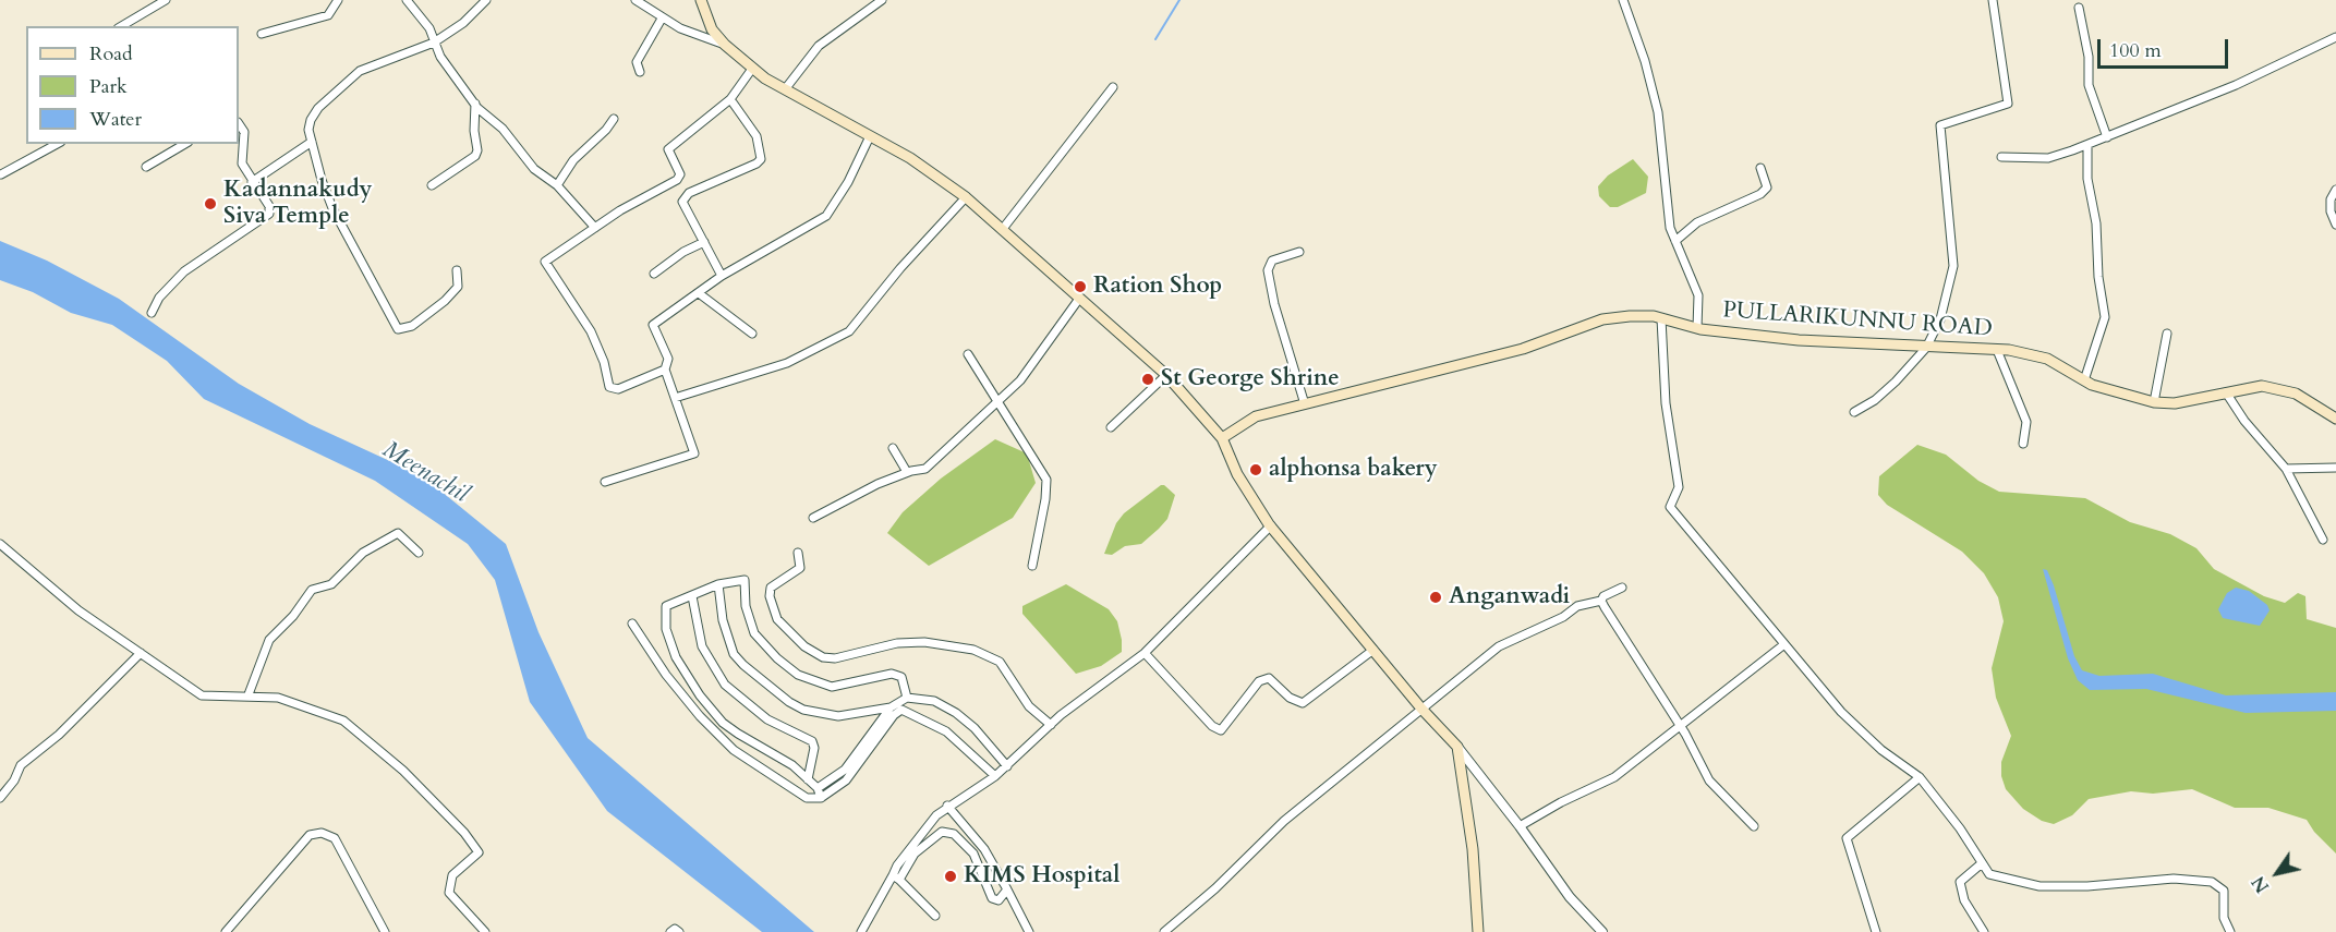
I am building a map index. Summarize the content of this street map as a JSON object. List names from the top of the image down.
{
  "streets": {
    "main road": ["PULLARIKUNNU ROAD"]
  },
  "water": ["Meenachil"],
  "places": [
    "Kadannakudy Siva Temple",
    "Ration Shop",
    "St George Shrine",
    "alphonsa bakery",
    "Anganwadi",
    "KIMS Hospital"
  ],
  "legend": ["Road", "Park", "Water"],
  "scale_bar": "100 m",
  "north": "bottom left"
}
